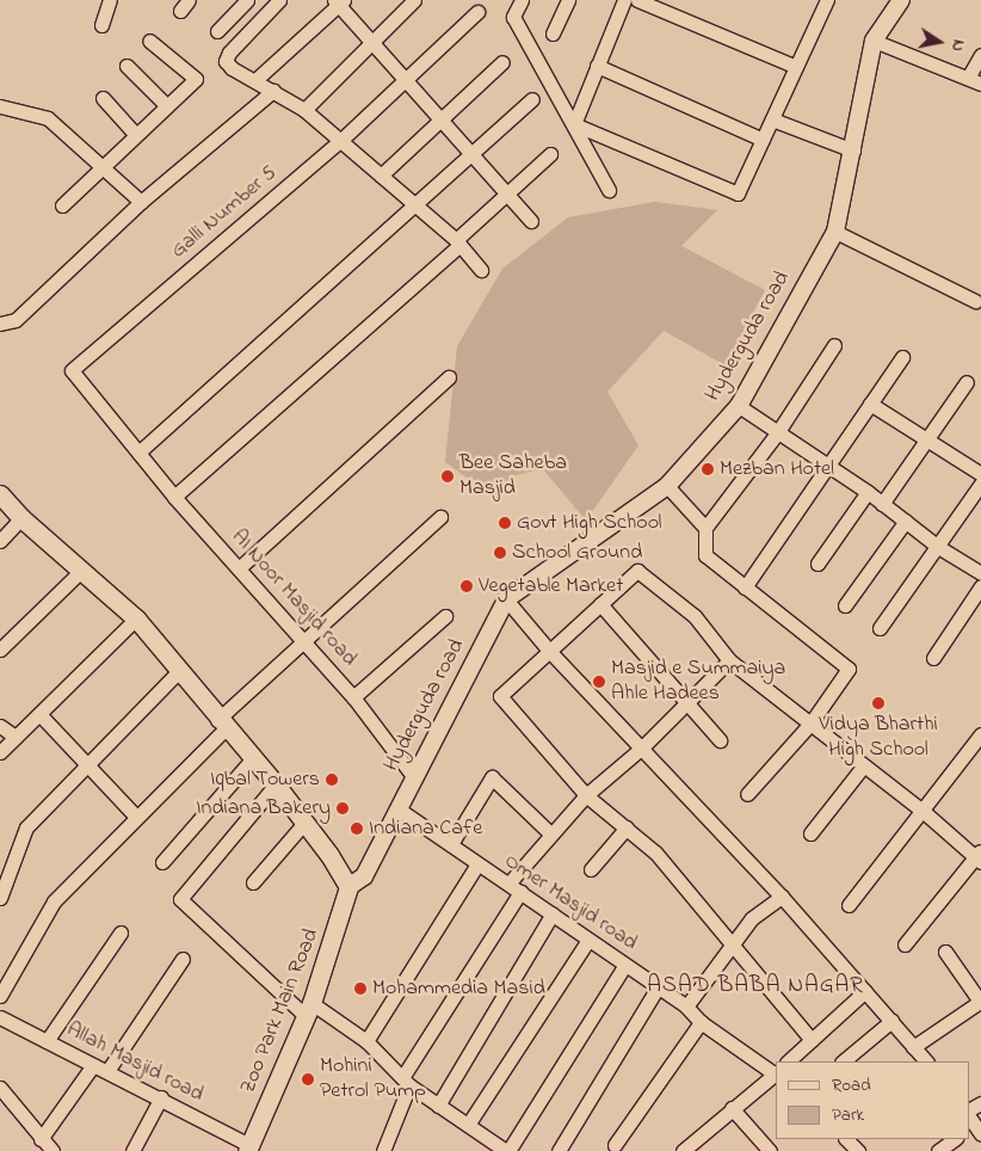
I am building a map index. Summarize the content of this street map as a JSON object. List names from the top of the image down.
{
  "streets": {
    "main road": ["Zoo Park Main Road"],
    "street": [
      "Galli Number 5",
      "Hyderguda road",
      "AI Noor Masjid road",
      "Omer Masjid road",
      "Allah Masjid road"
    ]
  },
  "crossings": [
    ["Galli Number 5", "AI Noor Masjid road"],
    ["Hyderguda road", "AI Noor Masjid road"],
    ["Hyderguda road", "Omer Masjid road"],
    ["Hyderguda road", "Zoo Park Main Road"],
    ["Zoo Park Main Road", "Allah Masjid road"]
  ],
  "districts": ["ASAD BABA NAGAR"],
  "places": [
    "Mezban Hotel",
    "Bee Saheba Masjid",
    "Govt High School",
    "School Ground",
    "Vegetable Market",
    "Masjid e Summaiya Ahle Hadees",
    "Vidya Bharthi High School",
    "Iqbal Towers",
    "Indiana Bakery",
    "Indiana Cafe",
    "Mohammedia Masid",
    "Mohini Petrol Pump"
  ],
  "legend": ["Road", "Park"],
  "north": "right"
}
